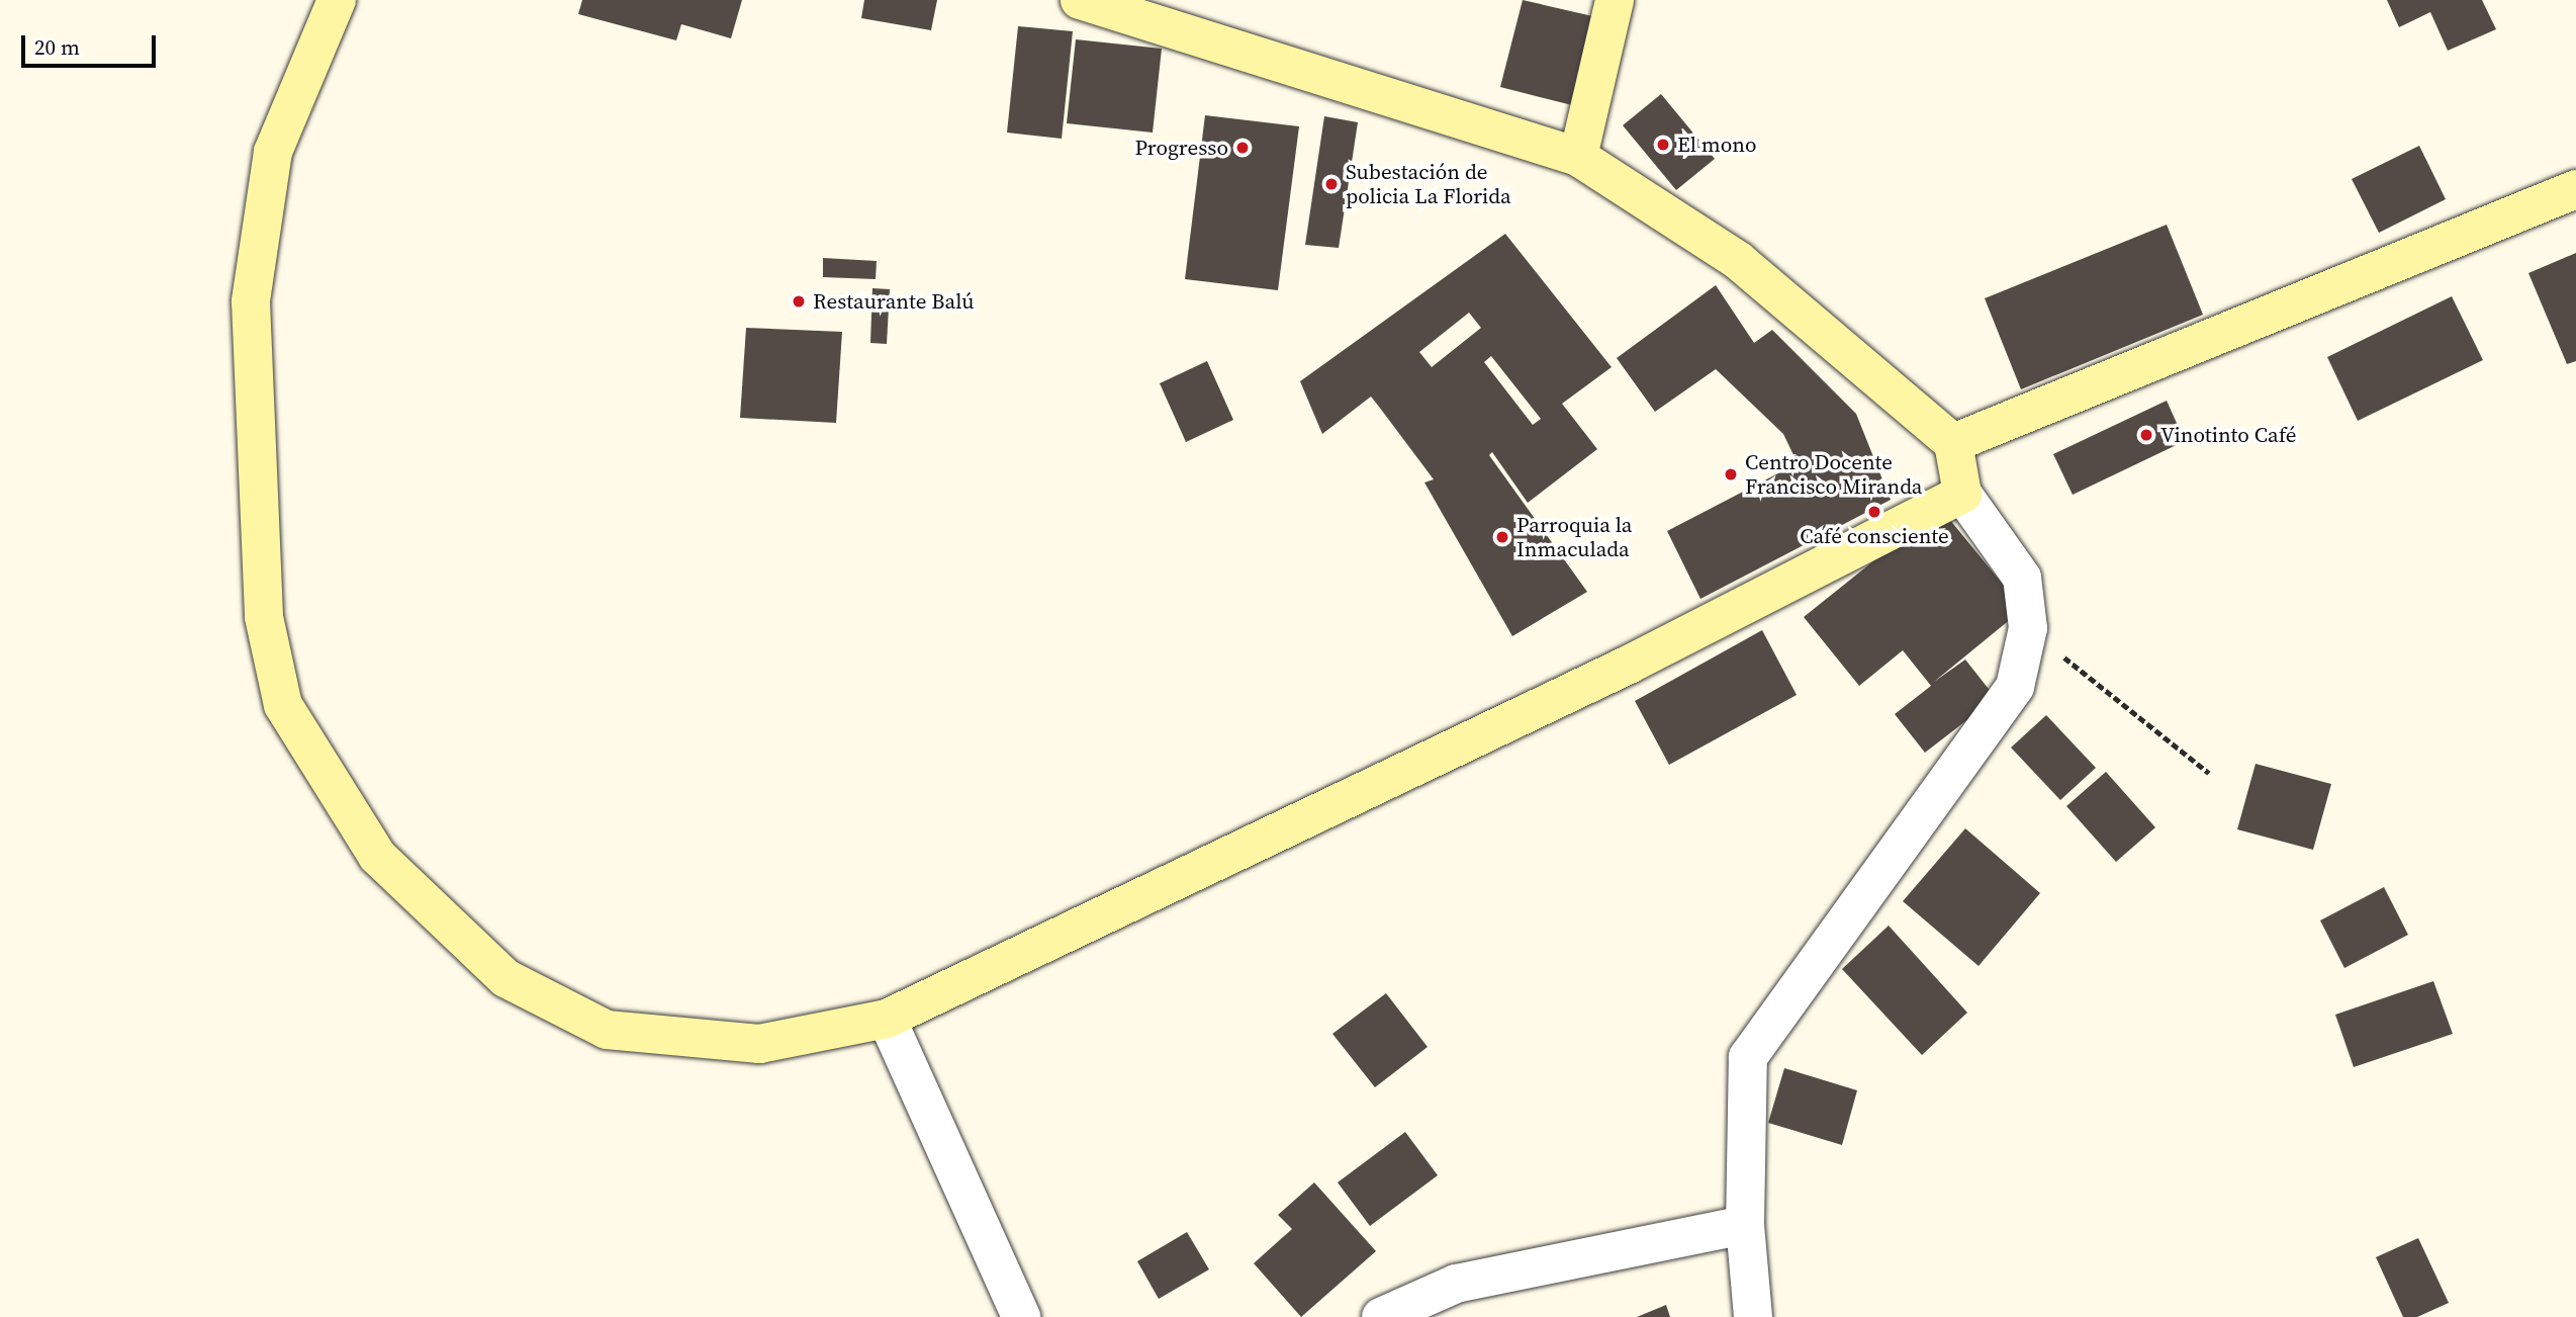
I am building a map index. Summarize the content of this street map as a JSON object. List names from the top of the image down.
{
  "places": [
    "El mono",
    "Progresso",
    "Subestación de policia La Florida",
    "Restaurante Balú",
    "Vinotinto Café",
    "Centro Docente Francisco Miranda",
    "Café consciente",
    "Parroquia la Inmaculada"
  ],
  "scale_bar": "20 m"
}
